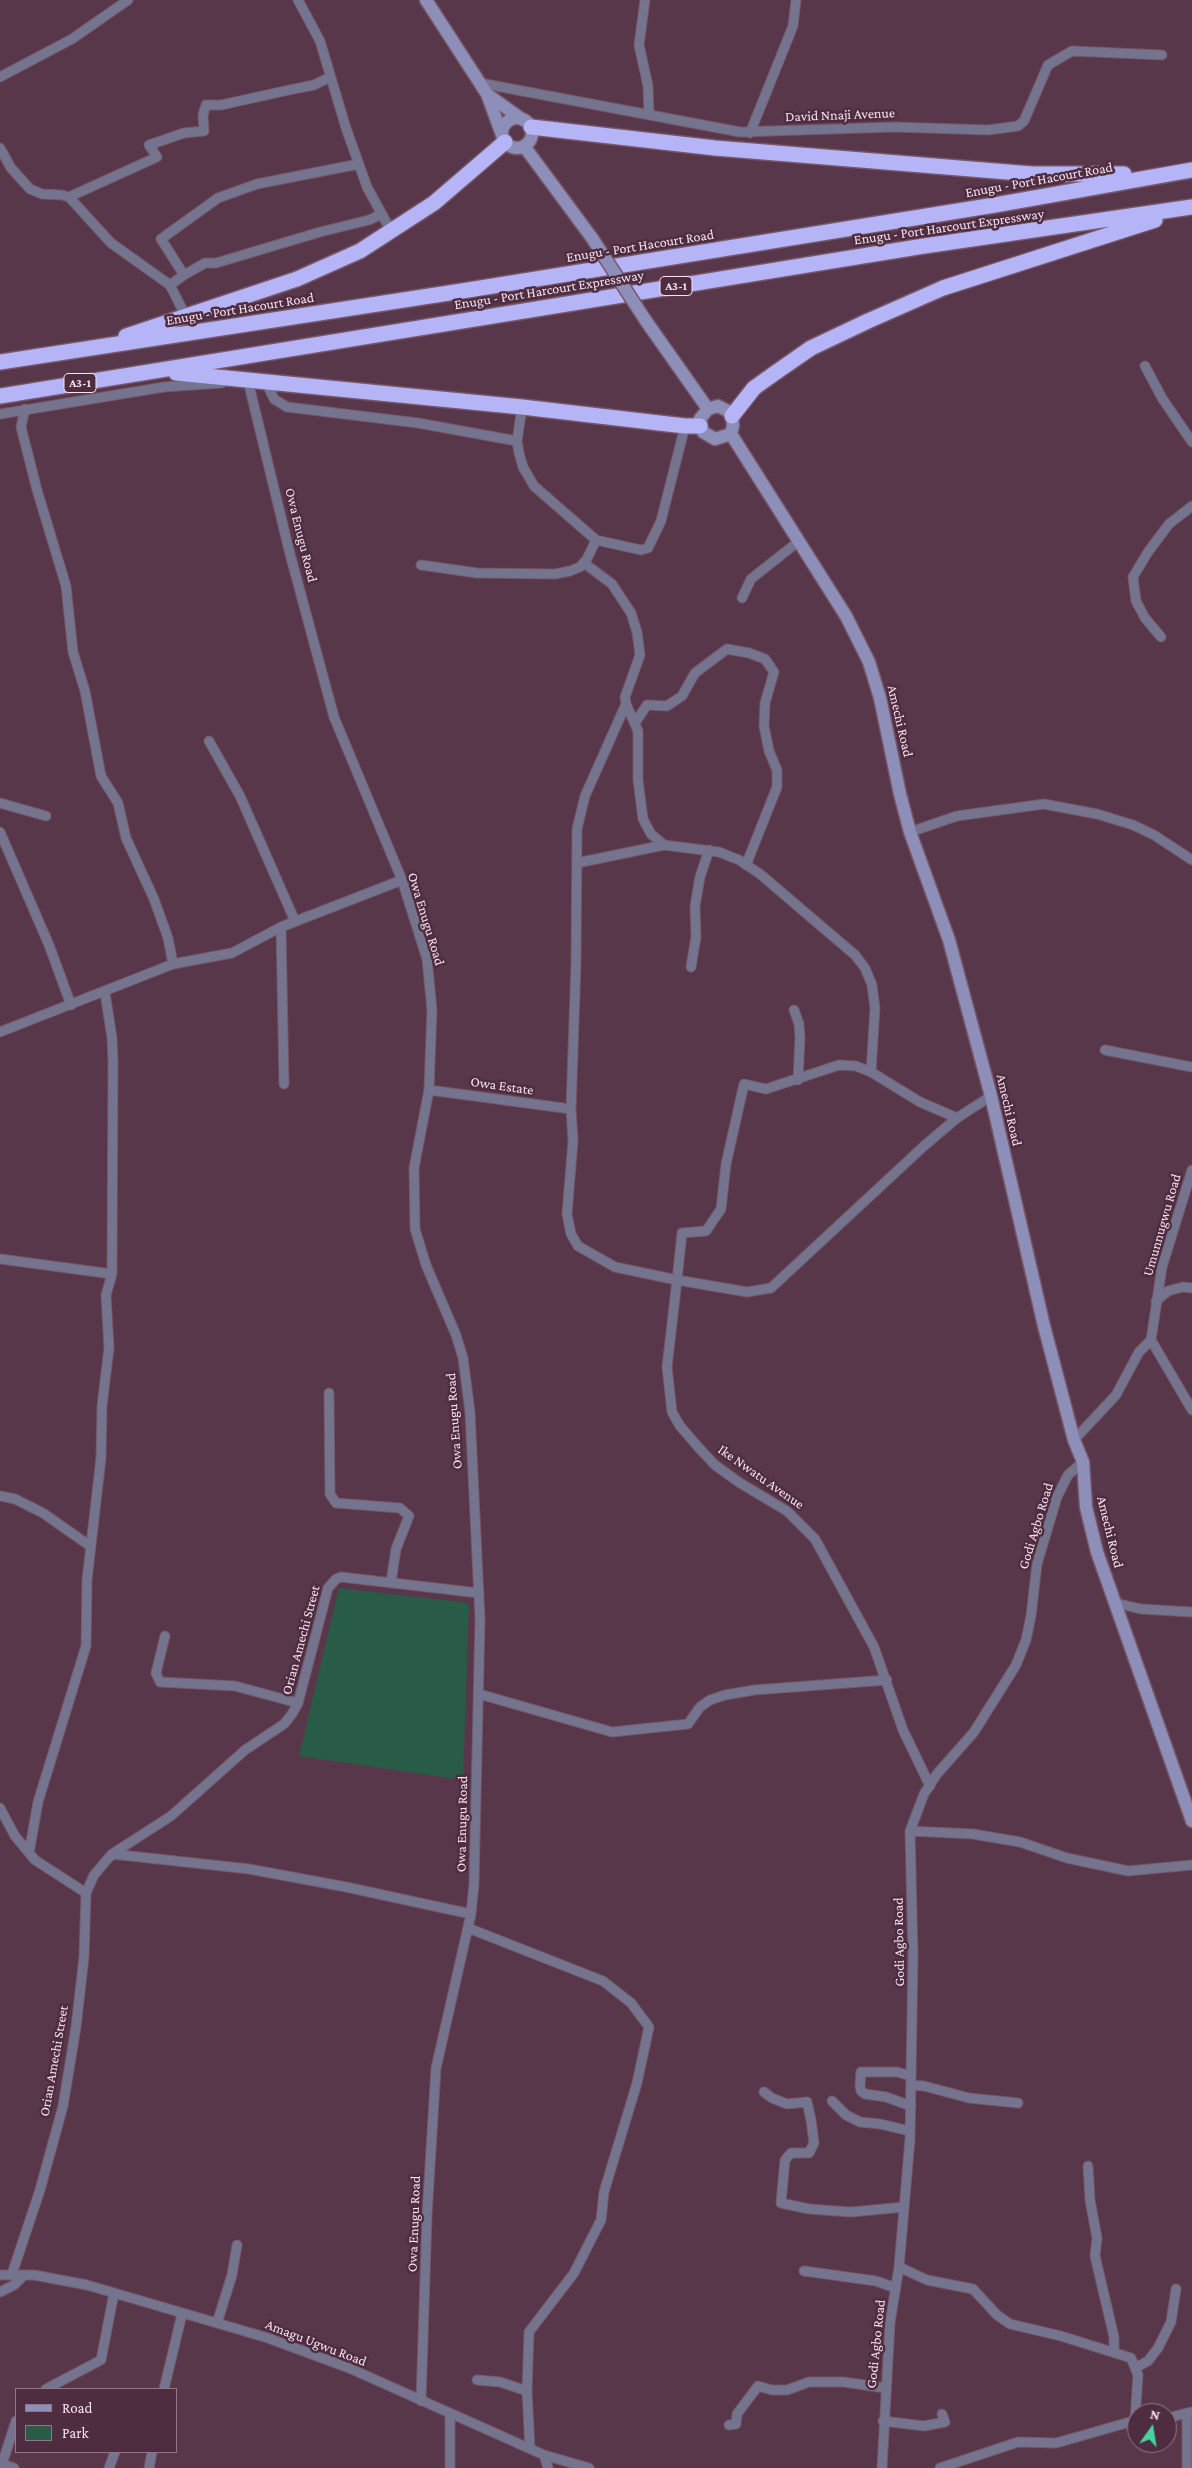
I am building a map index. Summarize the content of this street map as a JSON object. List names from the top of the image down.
{
  "streets": {
    "highway": ["Enugu - Port Hacourt Road", "Enugu - Port Harcourt Expressway", "A3-1"],
    "main road": ["Amechi Road"],
    "street": [
      "David Nnaji Avenue",
      "Owa Enugu Road",
      "Owa Estate",
      "Umunnugwu Road",
      "Ike Nwatu Avenue",
      "Godi Agbo Road",
      "Orian Amechi Street",
      "Amagu Ugwu Road"
    ]
  },
  "crossings": [
    ["Owa Enugu Road", "Owa Estate"],
    ["Owa Enugu Road", "Orian Amechi Street"],
    ["Owa Enugu Road", "Amagu Ugwu Road"],
    ["Amechi Road", "Umunnugwu Road"],
    ["Amechi Road", "Godi Agbo Road"],
    ["Ike Nwatu Avenue", "Godi Agbo Road"],
    ["Orian Amechi Street", "Amagu Ugwu Road"]
  ],
  "legend": ["Road", "Park"],
  "north": "top"
}
